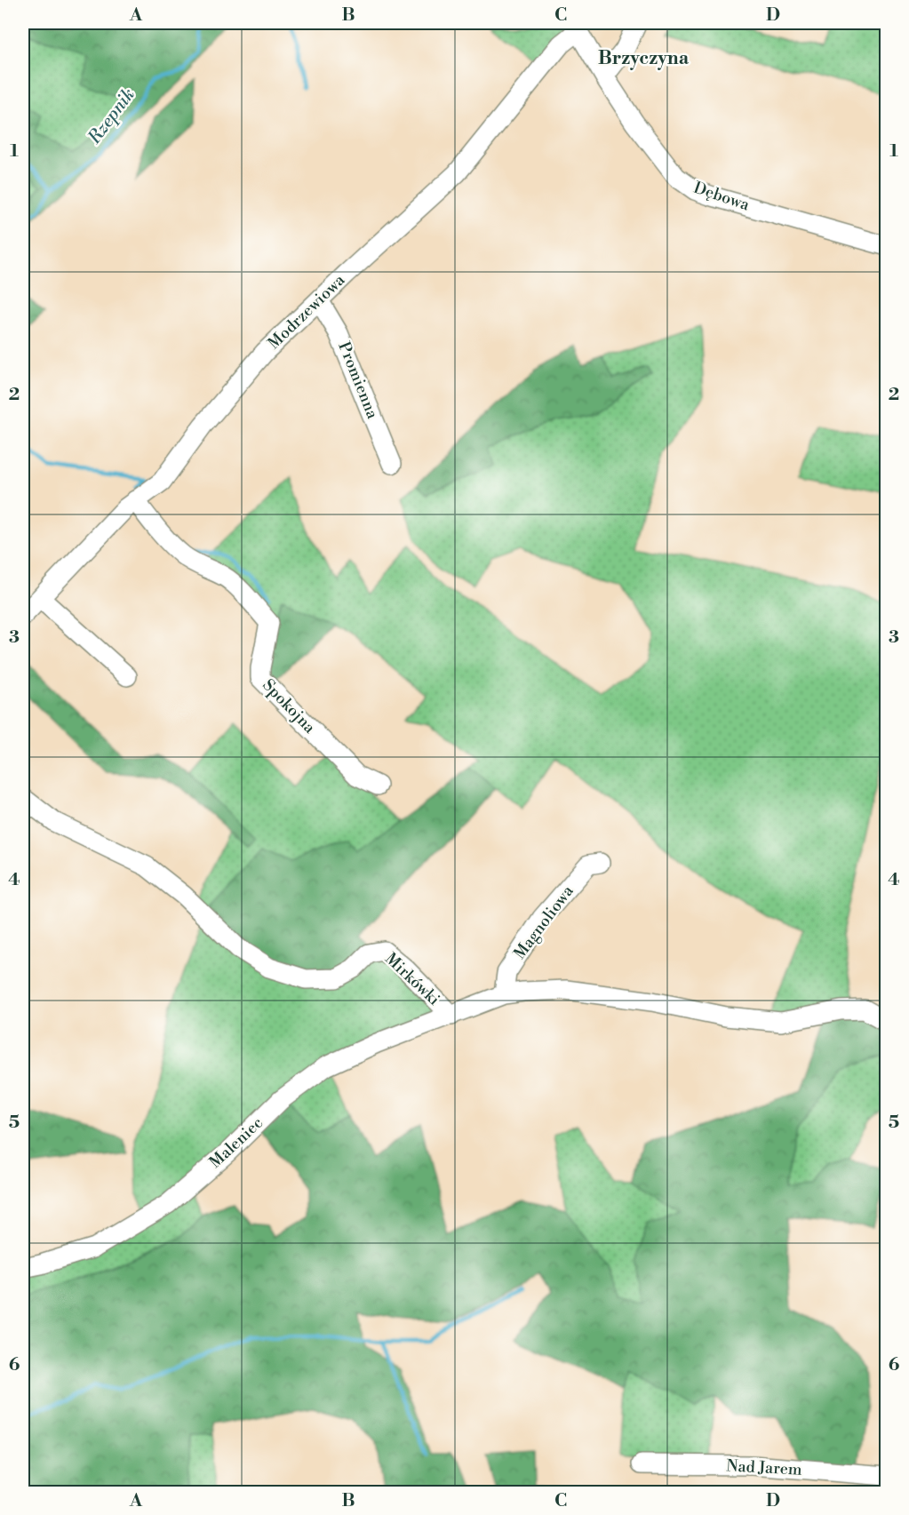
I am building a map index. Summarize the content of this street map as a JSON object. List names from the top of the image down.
{
  "streets": {
    "street": [
      "Dębowa",
      "Modrzewiowa",
      "Promienna",
      "Spokojna",
      "Magnoliowa",
      "Mirkówki",
      "Maleniec",
      "Nad Jarem"
    ]
  },
  "crossings": [
    ["Dębowa", "Modrzewiowa"],
    ["Modrzewiowa", "Promienna"],
    ["Modrzewiowa", "Spokojna"],
    ["Magnoliowa", "Mirkówki"],
    ["Mirkówki", "Maleniec"]
  ],
  "districts": ["Brzyczyna"],
  "water": ["Rzepnik"],
  "grid": {
    "columns": [
      "A",
      "B",
      "C",
      "D"
    ],
    "rows": [
      "1",
      "2",
      "3",
      "4",
      "5",
      "6"
    ]
  }
}
